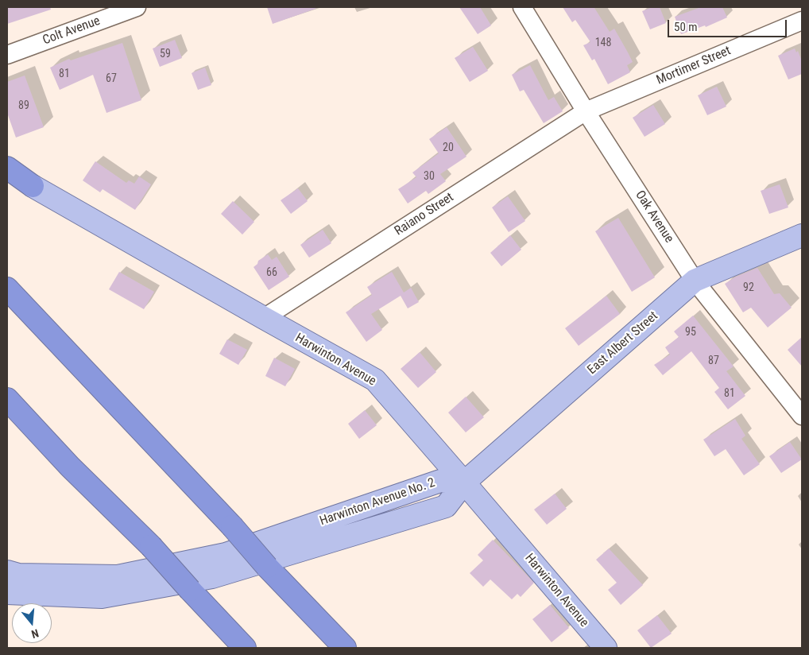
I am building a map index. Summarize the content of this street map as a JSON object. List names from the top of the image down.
{
  "streets": {
    "main road": ["East Albert Street", "Harwinton Avenue", "Harwinton Avenue No. 2"],
    "street": [
      "Colt Avenue",
      "Mortimer Street",
      "Raiano Street",
      "Oak Avenue"
    ]
  },
  "crossings": [
    ["Mortimer Street", "Raiano Street"],
    ["Mortimer Street", "Oak Avenue"],
    ["Raiano Street", "Oak Avenue"],
    ["Raiano Street", "Harwinton Avenue"],
    ["Oak Avenue", "East Albert Street"],
    ["East Albert Street", "Harwinton Avenue"],
    ["East Albert Street", "Harwinton Avenue No. 2"],
    ["Harwinton Avenue", "Harwinton Avenue No. 2"]
  ],
  "house_numbers": [
    "148",
    "59",
    "81",
    "67",
    "89",
    "20",
    "30",
    "66",
    "92",
    "95",
    "87",
    "81"
  ],
  "scale_bar": "50 m",
  "north": "bottom"
}
